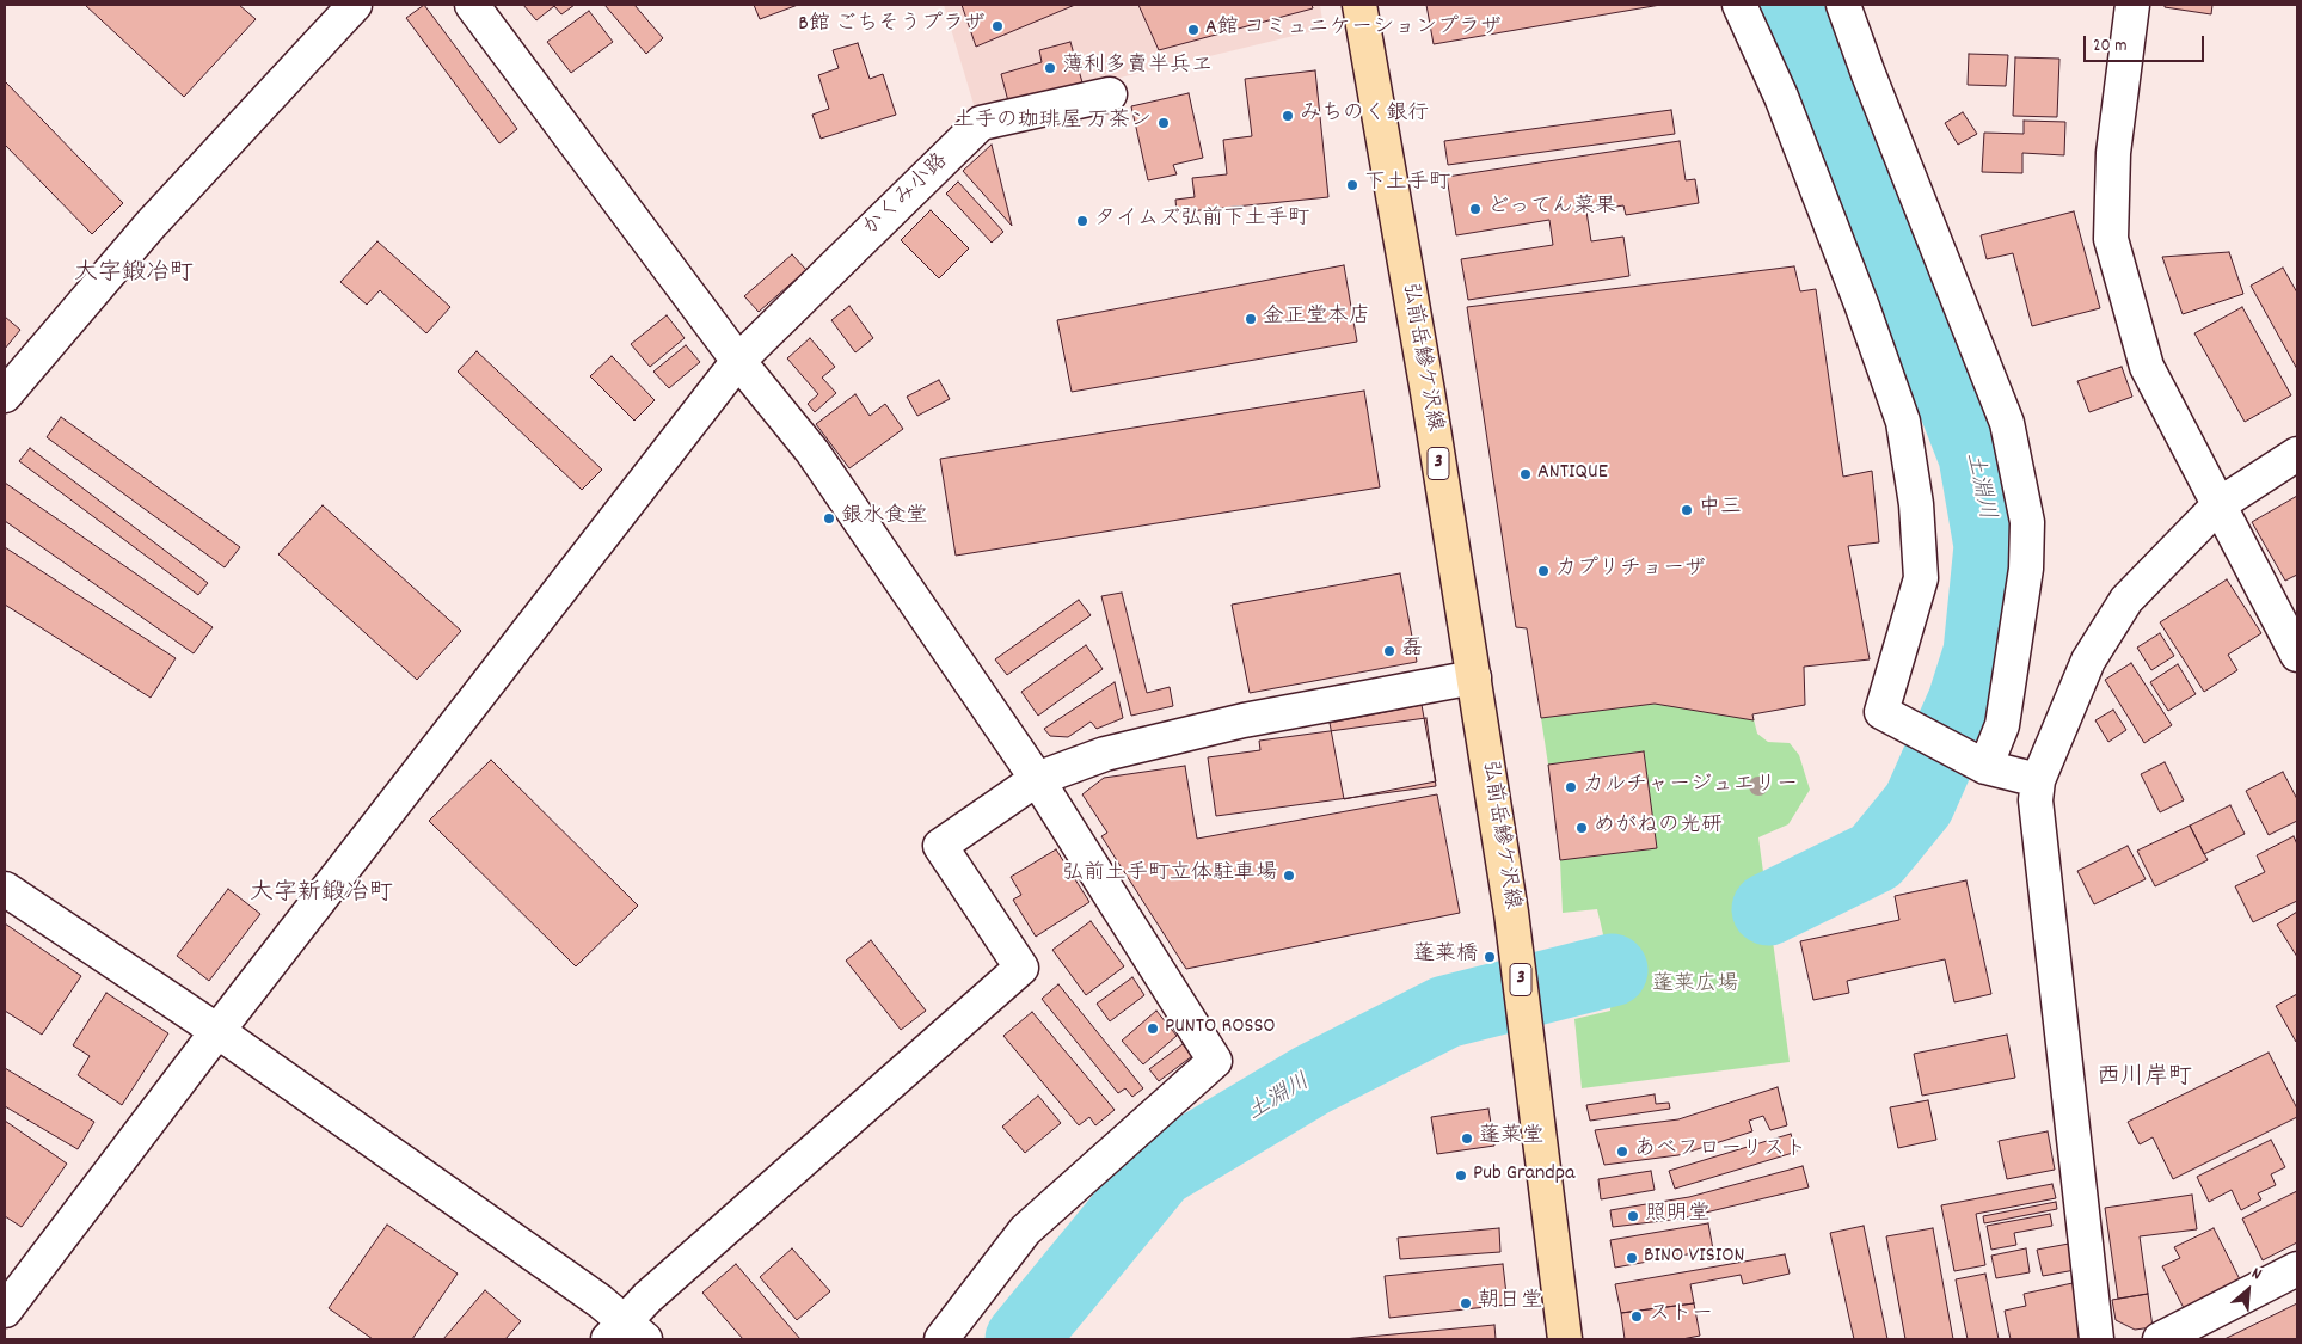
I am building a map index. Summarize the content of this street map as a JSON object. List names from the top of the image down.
{
  "streets": {
    "main road": ["弘前岳鰺ケ沢線", "3"],
    "street": ["かくみ小路"]
  },
  "districts": ["大字鍛冶町", "大字新鍛冶町", "西川岸町"],
  "water": ["土淵川"],
  "parks": ["蓬莱広場"],
  "places": [
    "B館 ごちそうプラザ",
    "A館 コミュニケーションプラザ",
    "薄利多賣半兵ヱ",
    "みちのく銀行",
    "土手の珈琲屋 万茶ン",
    "下土手町",
    "どってん菜果",
    "タイムズ弘前下土手町",
    "金正堂本店",
    "ANTIQUE",
    "中三",
    "銀水食堂",
    "カプリチョーザ",
    "磊",
    "カルチャージュエリー",
    "めがねの光研",
    "弘前土手町立体駐車場",
    "蓬莱橋",
    "PUNTO ROSSO",
    "蓬莱堂",
    "あべフローリスト",
    "Pub Grandpa",
    "照明堂",
    "BINO VISION",
    "朝日堂",
    "ストー"
  ],
  "scale_bar": "20 m",
  "north": "top right"
}
